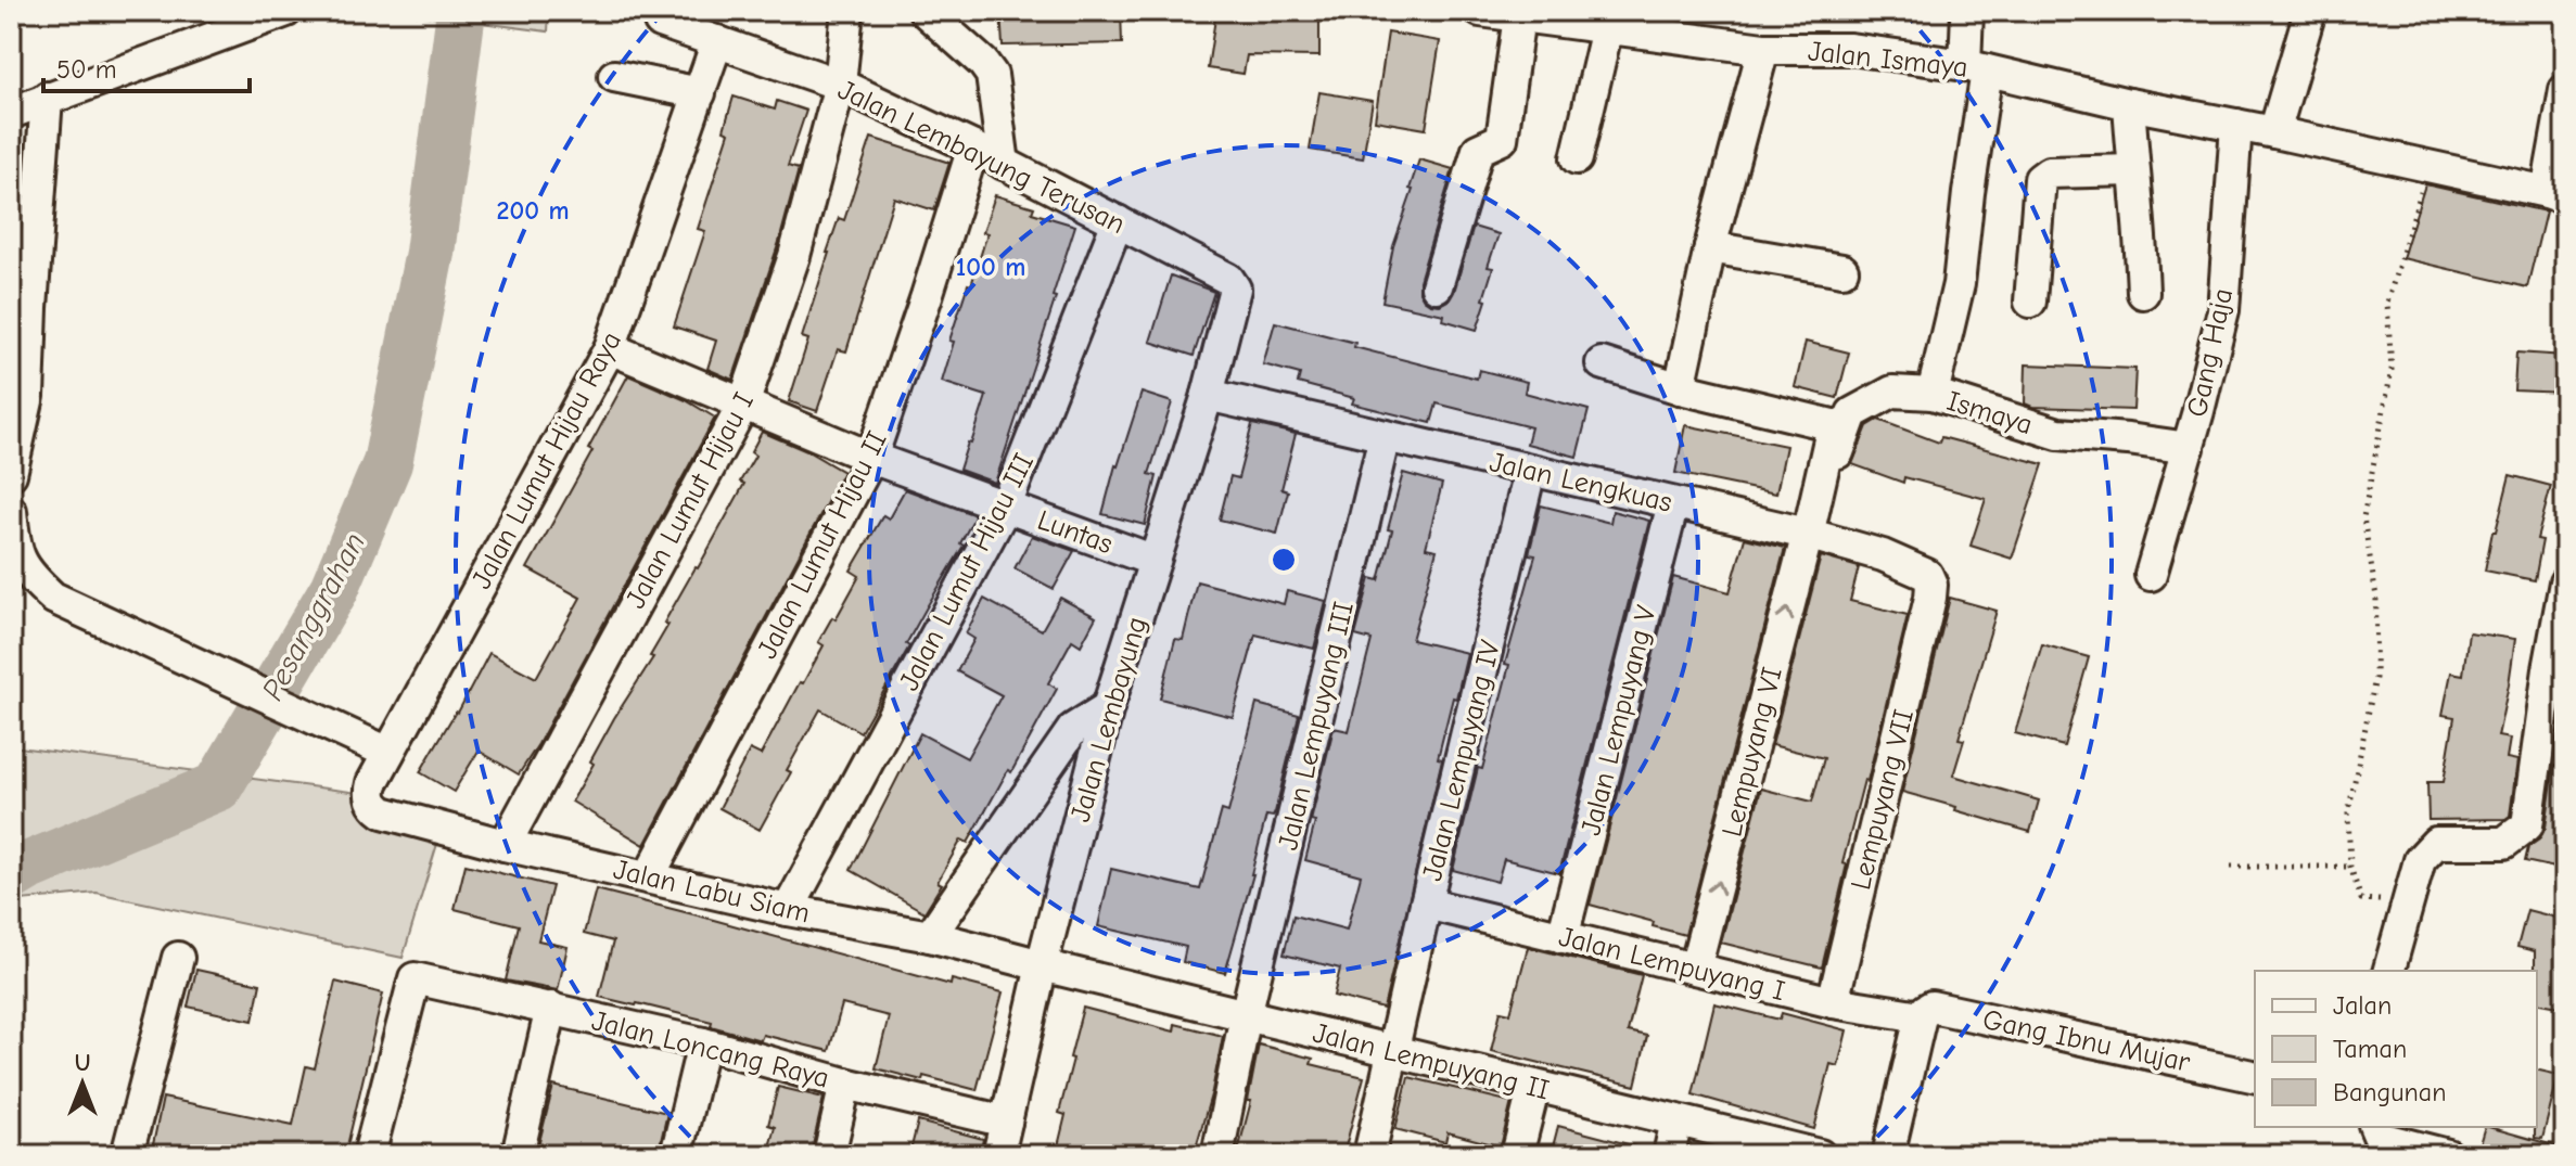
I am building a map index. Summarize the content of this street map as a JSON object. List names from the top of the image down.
{
  "streets": {
    "street": [
      "Jalan Ismaya",
      "Jalan Lembayung Terusan",
      "Gang Haja",
      "Ismaya",
      "Jalan Lumut Hijau Raya",
      "Jalan Lengkuas",
      "Jalan Lumut Hijau I",
      "Luntas",
      "Jalan Lumut Hijau II",
      "Jalan Lumut Hijau III",
      "Jalan Lembayung",
      "Jalan Lempuyang V",
      "Jalan Lempuyang III",
      "Lempuyang VI",
      "Jalan Lempuyang IV",
      "Lempuyang VII",
      "Jalan Labu Siam",
      "Jalan Lempuyang I",
      "Gang Ibnu Mujar",
      "Jalan Loncang Raya",
      "Jalan Lempuyang II"
    ]
  },
  "crossings": [
    ["Jalan Ismaya", "Gang Haja"],
    ["Jalan Lembayung Terusan", "Jalan Lumut Hijau Raya"],
    ["Jalan Lembayung Terusan", "Jalan Lumut Hijau I"],
    ["Jalan Lembayung Terusan", "Jalan Lumut Hijau II"],
    ["Jalan Lembayung Terusan", "Jalan Lumut Hijau III"],
    ["Jalan Lembayung Terusan", "Jalan Lembayung"],
    ["Gang Haja", "Ismaya"],
    ["Jalan Lumut Hijau Raya", "Luntas"],
    ["Jalan Lumut Hijau Raya", "Jalan Labu Siam"],
    ["Jalan Lengkuas", "Jalan Lembayung"],
    ["Jalan Lengkuas", "Jalan Lempuyang V"],
    ["Jalan Lengkuas", "Jalan Lempuyang III"],
    ["Jalan Lengkuas", "Lempuyang VI"],
    ["Jalan Lengkuas", "Jalan Lempuyang IV"],
    ["Jalan Lengkuas", "Lempuyang VII"],
    ["Jalan Lumut Hijau I", "Luntas"],
    ["Jalan Lumut Hijau I", "Jalan Labu Siam"],
    ["Luntas", "Jalan Lumut Hijau II"],
    ["Luntas", "Jalan Lumut Hijau III"],
    ["Luntas", "Jalan Lembayung"],
    ["Jalan Lumut Hijau II", "Jalan Labu Siam"],
    ["Jalan Lumut Hijau III", "Jalan Labu Siam"],
    ["Jalan Lembayung", "Jalan Labu Siam"],
    ["Jalan Lembayung", "Jalan Loncang Raya"],
    ["Jalan Lembayung", "Jalan Lempuyang II"],
    ["Jalan Lempuyang V", "Jalan Lempuyang I"],
    ["Jalan Lempuyang III", "Jalan Lempuyang II"],
    ["Lempuyang VI", "Jalan Lempuyang I"],
    ["Jalan Lempuyang IV", "Jalan Lempuyang I"],
    ["Jalan Lempuyang IV", "Jalan Lempuyang II"],
    ["Lempuyang VII", "Jalan Lempuyang I"],
    ["Jalan Labu Siam", "Jalan Lempuyang II"],
    ["Jalan Lempuyang I", "Gang Ibnu Mujar"]
  ],
  "one_way": ["Lempuyang VI"],
  "water": ["Pesanggrahan"],
  "legend": ["Jalan", "Taman", "Bangunan"],
  "scale_bar": "50 m",
  "north": "top",
  "rings": ["200 m", "100 m"]
}
